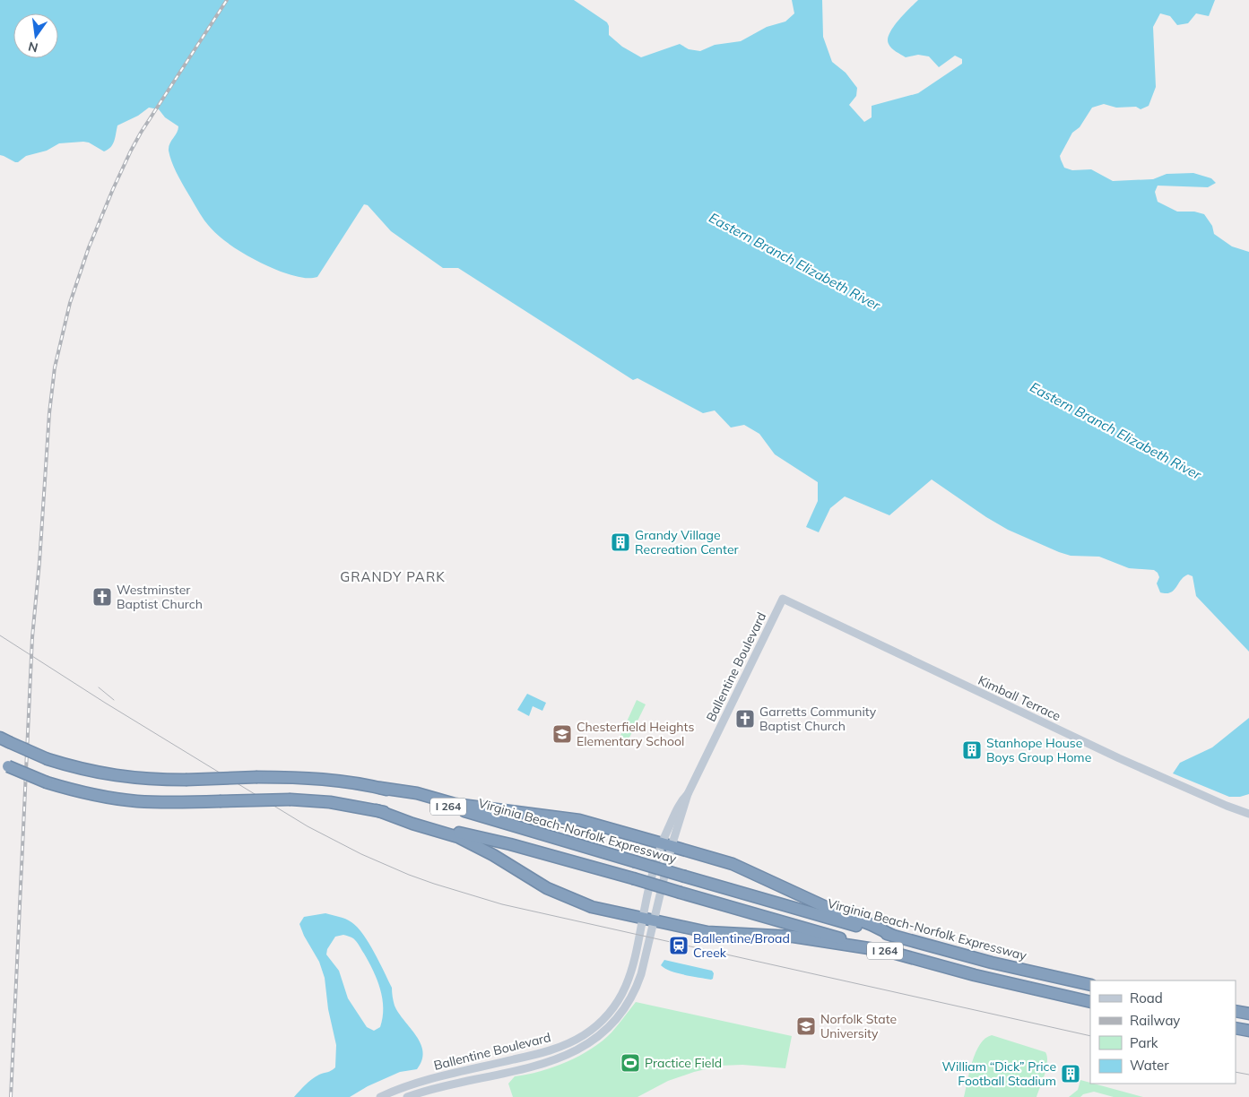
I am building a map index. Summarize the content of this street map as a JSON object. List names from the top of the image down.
{
  "streets": {
    "highway": ["I 264", "Virginia Beach-Norfolk Expressway"],
    "main road": ["Ballentine Boulevard", "Kimball Terrace"]
  },
  "crossings": [
    ["Ballentine Boulevard", "Kimball Terrace"]
  ],
  "districts": ["GRANDY PARK"],
  "water": ["Eastern Branch Elizabeth River"],
  "places": {
    "building": ["Grandy Village Recreation Center", "Stanhope House Boys Group Home", "William “Dick” Price Football Stadium"],
    "church": ["Westminster Baptist Church", "Garretts Community Baptist Church"],
    "school or university": ["Chesterfield Heights Elementary School", "Norfolk State University"],
    "station": ["Ballentine/Broad Creek"],
    "sports": ["Practice Field"]
  },
  "legend": [
    "Road",
    "Railway",
    "Park",
    "Water"
  ],
  "north": "bottom"
}
